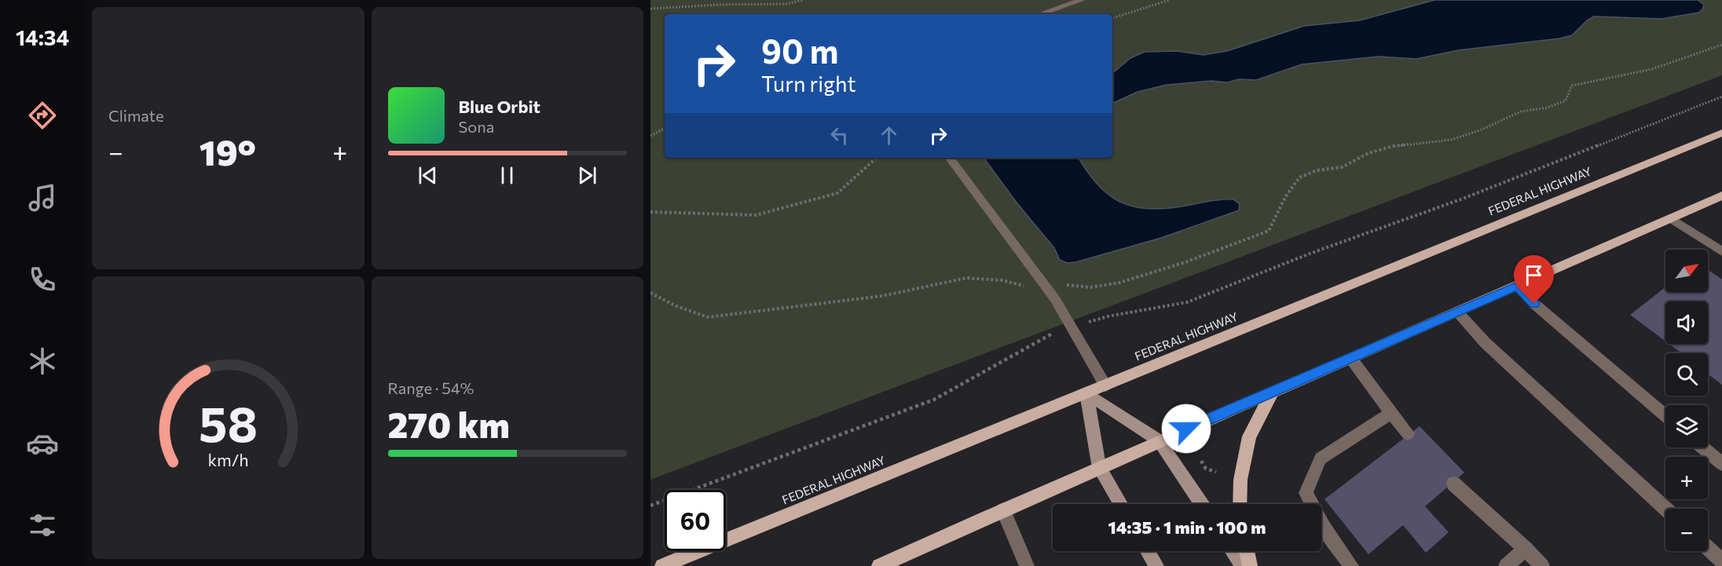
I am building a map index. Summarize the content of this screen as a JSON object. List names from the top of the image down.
{
  "streets": {
    "main road": ["FEDERAL HIGHWAY"]
  },
  "north": "top right",
  "page": {
    "tabs": "14:34",
    "tile": [
      "Climate",
      ["Range · 54%", "270 km"]
    ],
    "turn": ["90 m", "Turn right"],
    "song": ["Blue Orbit", "Sona"],
    "heat": ["−", "19°", "+"],
    "map_buttons": ["+", "−"],
    "limit": "60",
    "trip": "14:35 · 1 min · 100 m",
    "gauge": ["58", "km/h"]
  }
}
